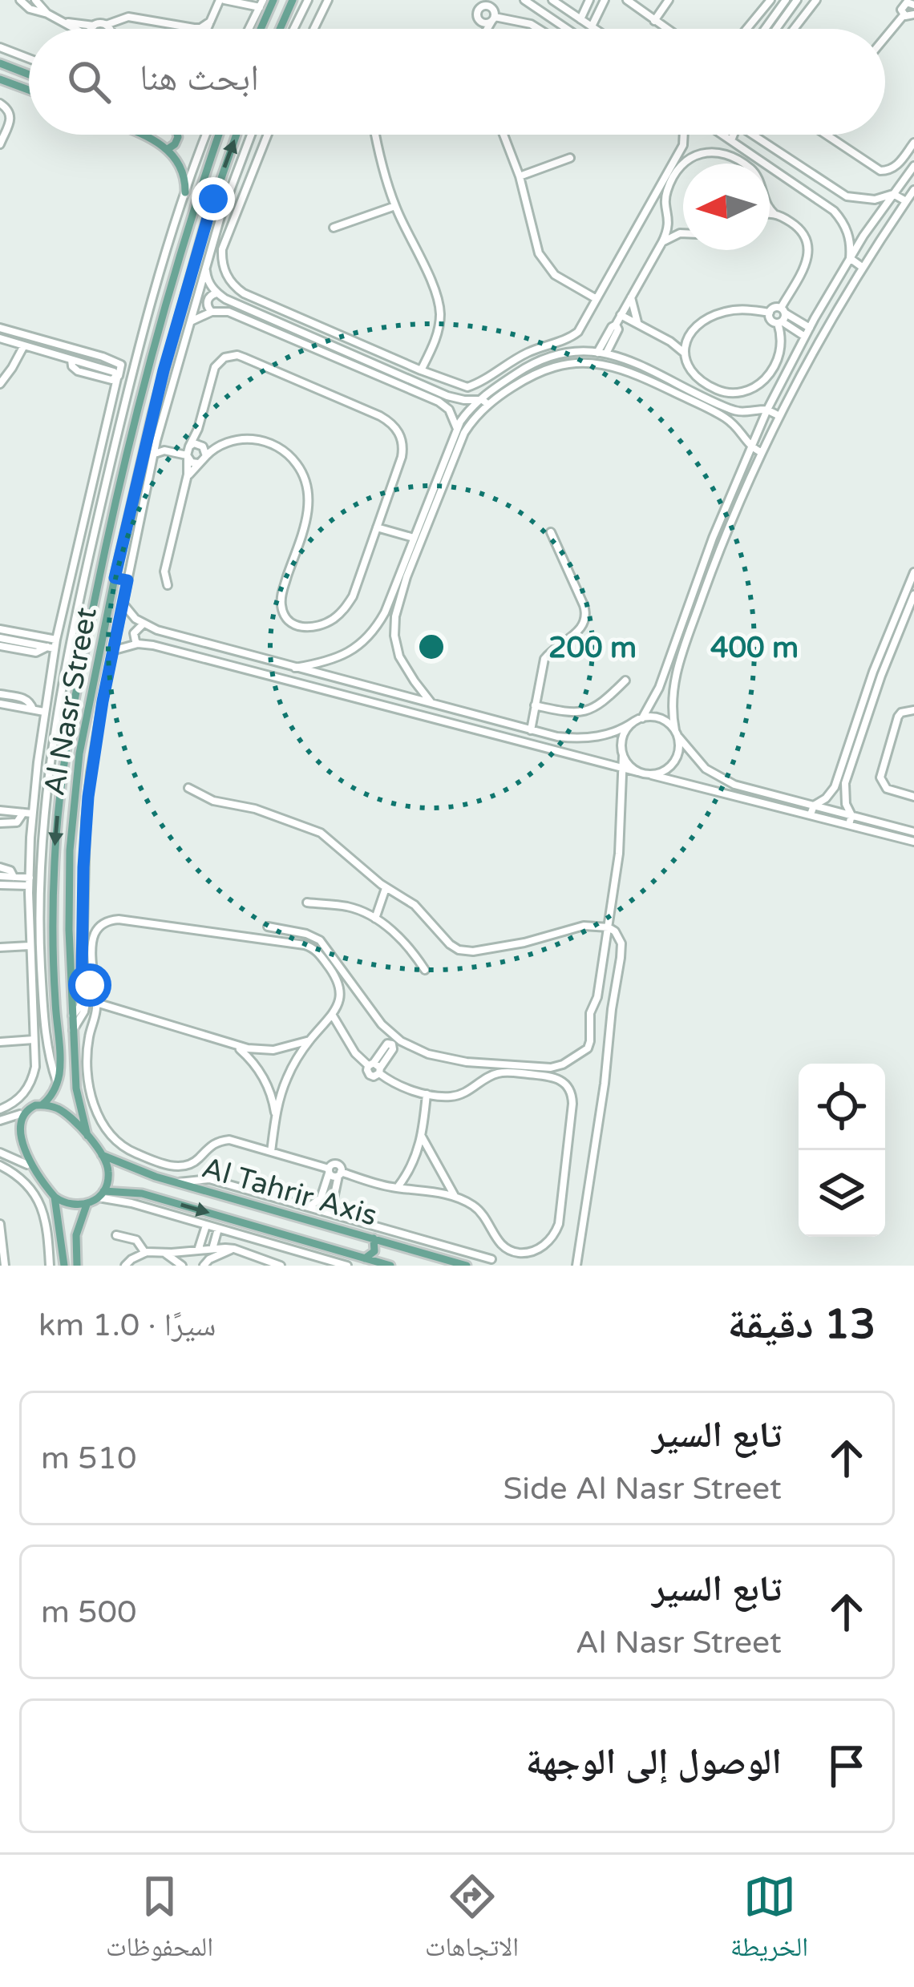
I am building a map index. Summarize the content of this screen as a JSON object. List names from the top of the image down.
{
  "streets": {
    "main road": ["Al Nasr Street", "Al Tahrir Axis"]
  },
  "crossings": [
    ["Al Nasr Street", "Al Tahrir Axis"]
  ],
  "north": "left",
  "page": {
    "search": "ابحث هنا",
    "heading": ["13 دقيقة", "سيرًا · 1.0 km"],
    "list": [
      ["تابع السير", "Side Al Nasr Street", "510 m"],
      ["تابع السير", "Al Nasr Street", "500 m"],
      "الوصول إلى الوجهة"
    ],
    "nav": ["الخريطة", "الاتجاهات", "المحفوظات"]
  },
  "rings": ["200 m", "400 m"]
}
